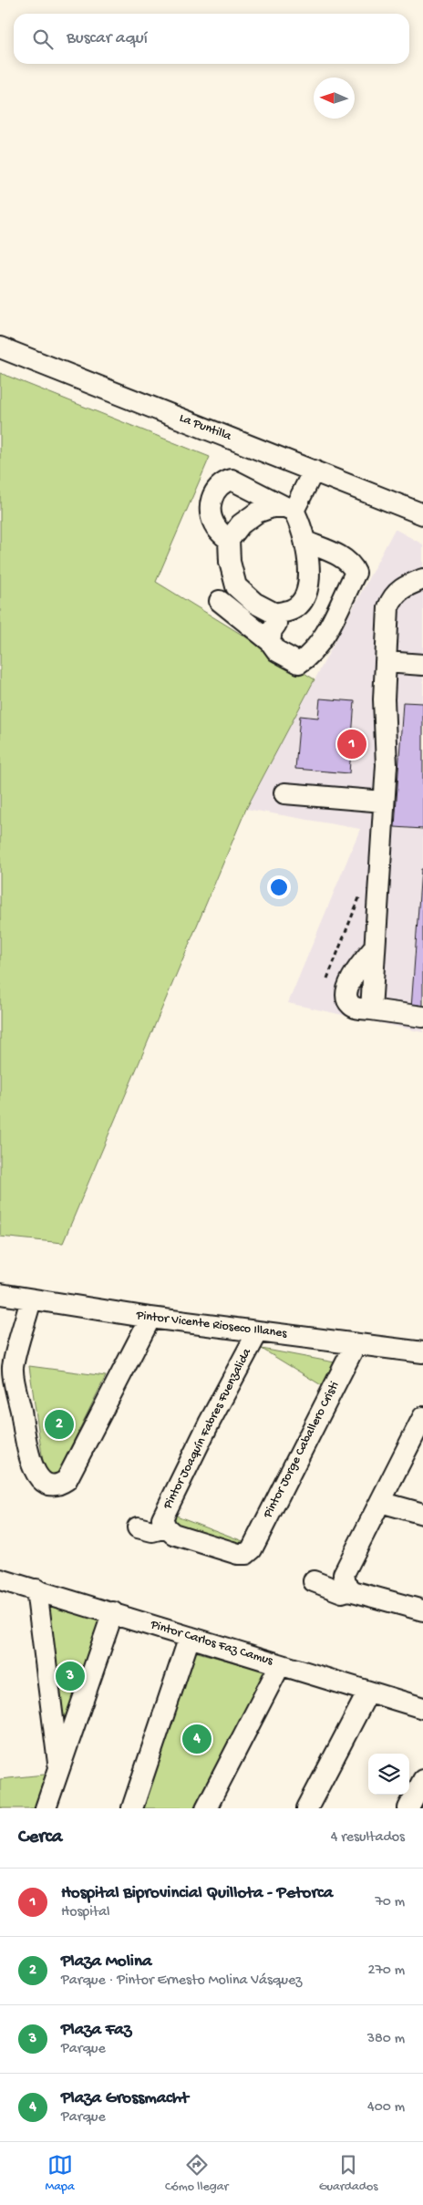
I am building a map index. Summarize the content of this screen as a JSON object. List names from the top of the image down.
{
  "streets": {
    "street": [
      "La Puntilla",
      "Pintor Vicente Rioseco Illanes",
      "Pintor Joaquín Fabres Fuenzalida",
      "Pintor Jorge Caballero Cristi",
      "Pintor Carlos Faz Camus"
    ]
  },
  "crossings": [
    ["Pintor Vicente Rioseco Illanes", "Pintor Joaquín Fabres Fuenzalida"],
    ["Pintor Vicente Rioseco Illanes", "Pintor Jorge Caballero Cristi"],
    ["Pintor Joaquín Fabres Fuenzalida", "Pintor Jorge Caballero Cristi"]
  ],
  "north": "left",
  "page": {
    "search": "Buscar aquí",
    "pins": [
      "1",
      "2",
      "3",
      "4"
    ],
    "heading": ["Cerca", "4 resultados"],
    "list": [
      {
        "mark": "1",
        "name": "Hospital Biprovincial Quillota - Petorca",
        "note": "Hospital",
        "value": "70 m"
      },
      {
        "mark": "2",
        "name": "Plaza Molina",
        "note": "Parque · Pintor Ernesto Molina Vásquez",
        "value": "270 m"
      },
      {
        "mark": "3",
        "name": "Plaza Faz",
        "note": "Parque",
        "value": "380 m"
      },
      {
        "mark": "4",
        "name": "Plaza Grossmacht",
        "note": "Parque",
        "value": "400 m"
      }
    ],
    "nav": ["Mapa", "Cómo llegar", "Guardados"]
  }
}
